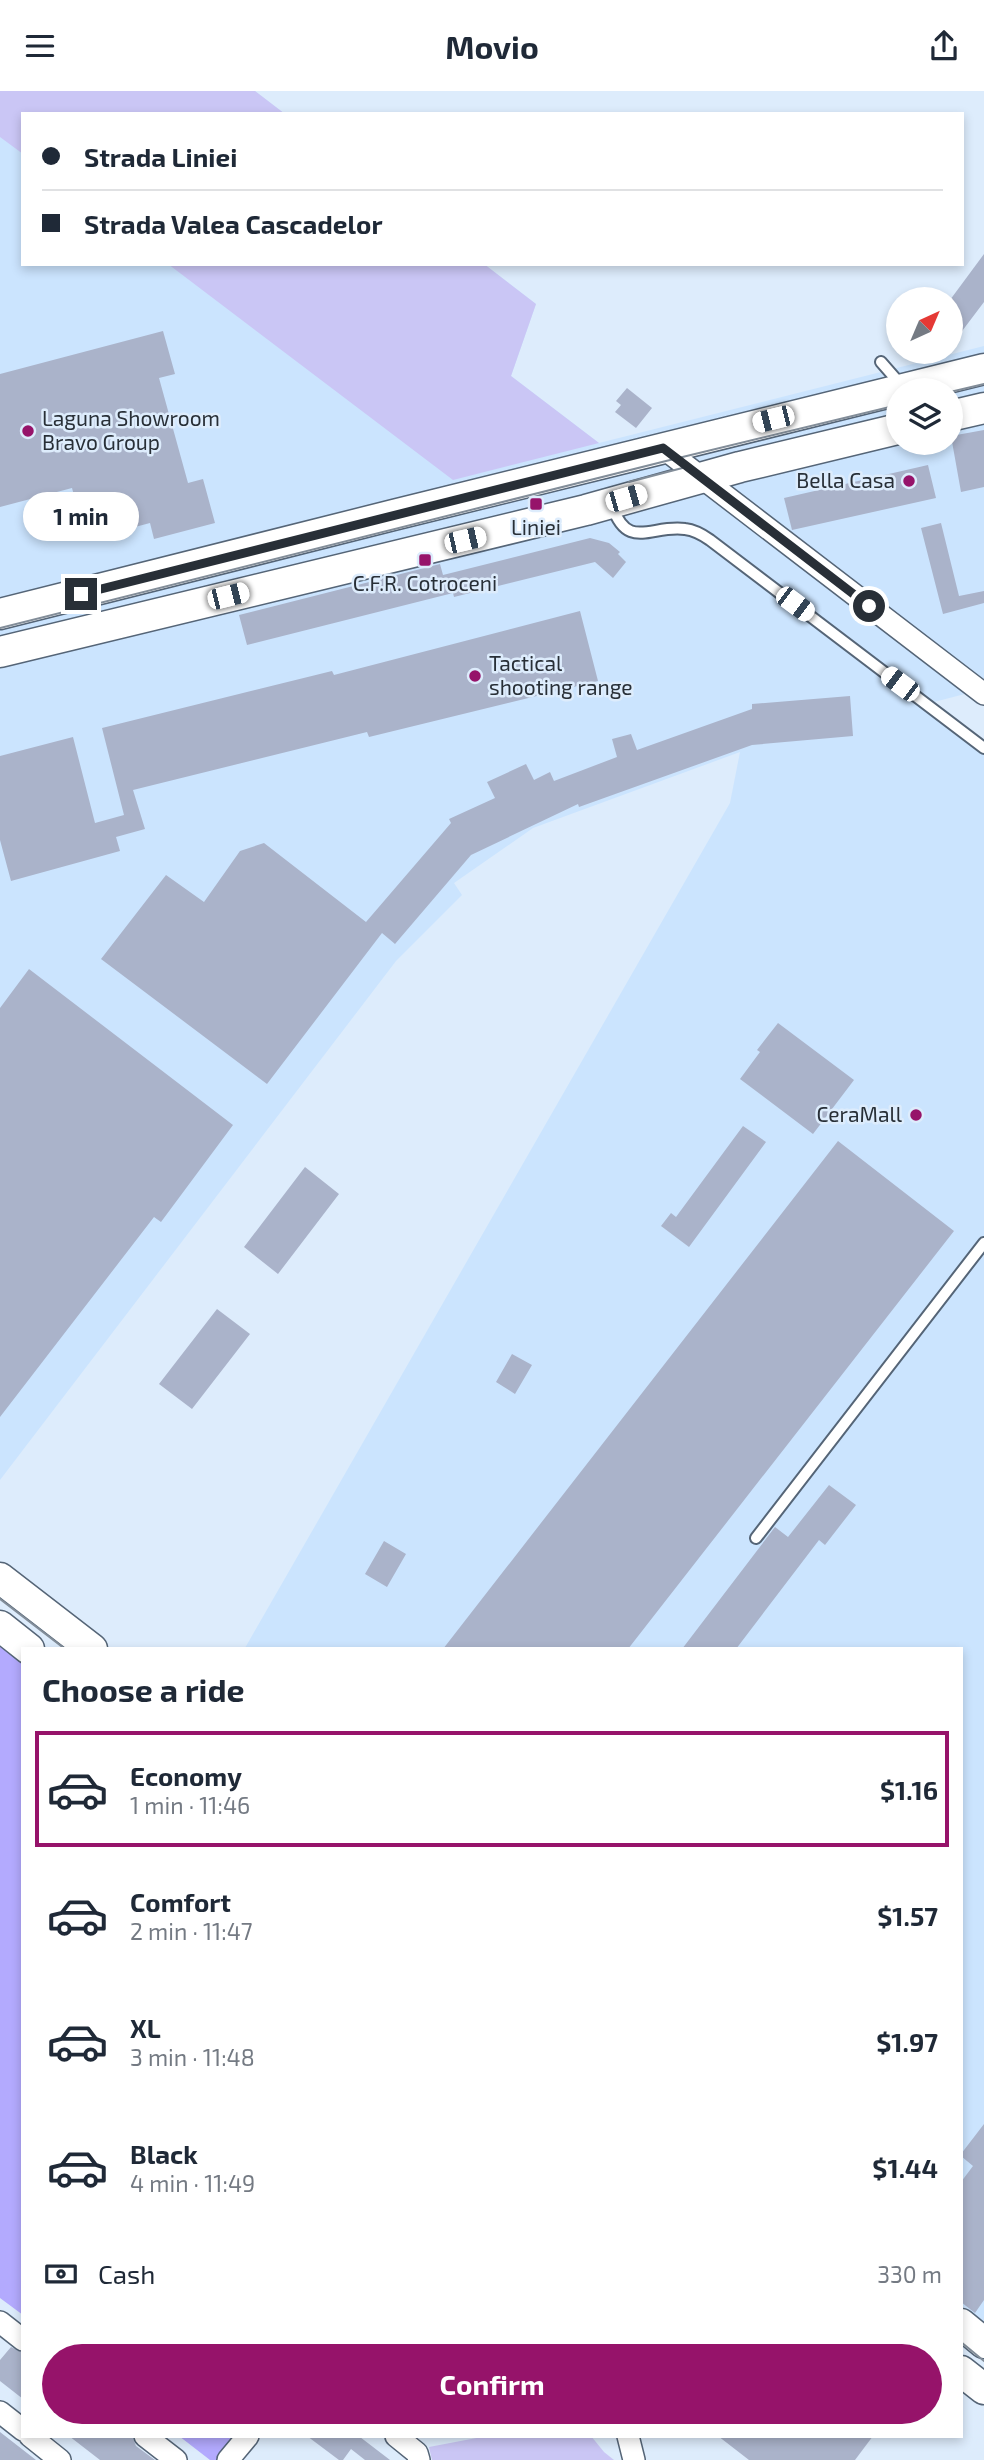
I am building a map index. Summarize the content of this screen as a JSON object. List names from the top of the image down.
{
  "places": {
    "other": [
      "Laguna Showroom Bravo Group",
      "Bella Casa",
      "Tactical shooting range",
      "CeraMall"
    ],
    "transit": ["Liniei", "C.F.R. Cotroceni"]
  },
  "north": "top right",
  "page": {
    "header": "Movio",
    "banner": ["Strada Liniei", "Strada Valea Cascadelor"],
    "bubble": "1 min",
    "heading": "Choose a ride",
    "list": [
      {
        "name": "Economy",
        "note": "1 min · 11:46",
        "value": "$1.16"
      },
      {
        "name": "Comfort",
        "note": "2 min · 11:47",
        "value": "$1.57"
      },
      {
        "name": "XL",
        "note": "3 min · 11:48",
        "value": "$1.97"
      },
      {
        "name": "Black",
        "note": "4 min · 11:49",
        "value": "$1.44"
      }
    ],
    "pay": ["Cash", "330 m"],
    "buttons": "Confirm"
  }
}
